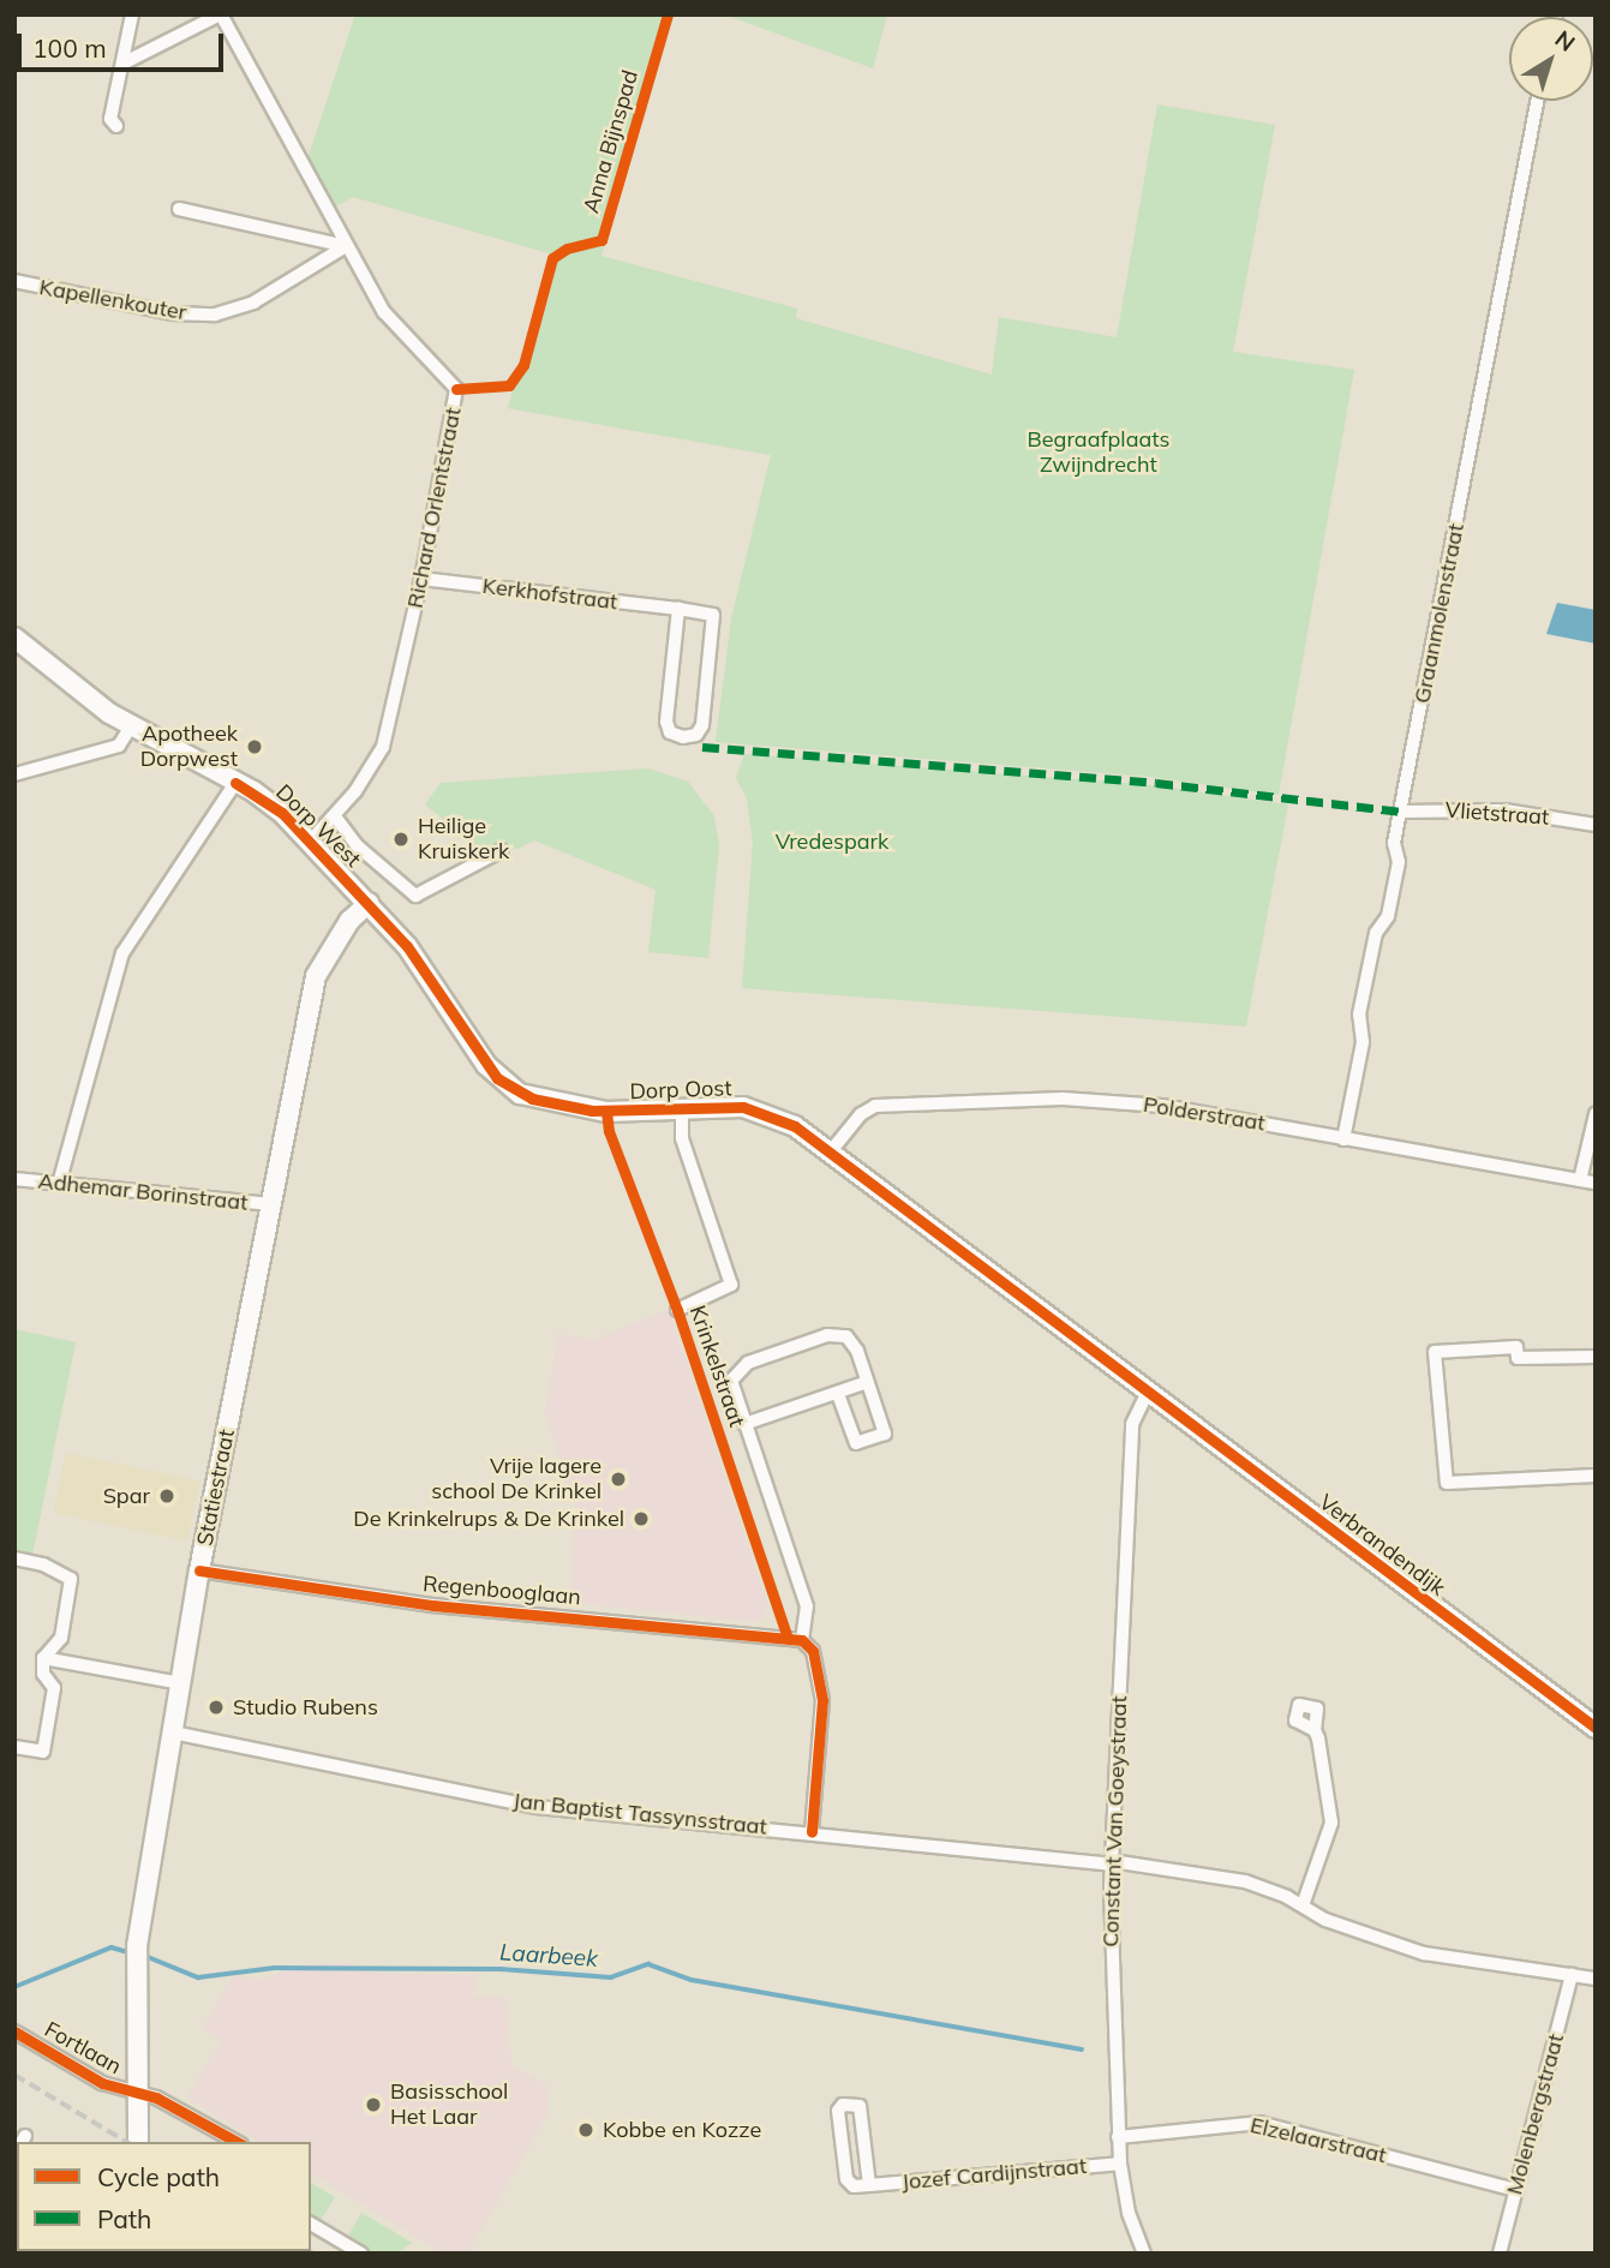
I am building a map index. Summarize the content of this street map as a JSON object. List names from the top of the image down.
{
  "streets": {
    "main road": [
      "Dorp West",
      "Dorp Oost",
      "Statiestraat",
      "Verbrandendijk"
    ],
    "street": [
      "Kapellenkouter",
      "Richard Orlentstraat",
      "Kerkhofstraat",
      "Graanmolenstraat",
      "Vlietstraat",
      "Polderstraat",
      "Adhemar Borinstraat",
      "Krinkelstraat",
      "Regenbooglaan",
      "Jan Baptist Tassynsstraat",
      "Constant Van Goeystraat",
      "Fortlaan",
      "Molenbergstraat",
      "Elzelaarstraat",
      "Jozef Cardijnstraat"
    ],
    "cycle path": ["Anna Bijnspad"]
  },
  "crossings": [
    ["Kapellenkouter", "Richard Orlentstraat"],
    ["Richard Orlentstraat", "Kerkhofstraat"],
    ["Richard Orlentstraat", "Dorp West"],
    ["Graanmolenstraat", "Vlietstraat"],
    ["Graanmolenstraat", "Polderstraat"],
    ["Dorp West", "Dorp Oost"],
    ["Dorp West", "Statiestraat"],
    ["Dorp Oost", "Polderstraat"],
    ["Dorp Oost", "Statiestraat"],
    ["Dorp Oost", "Verbrandendijk"],
    ["Dorp Oost", "Constant Van Goeystraat"],
    ["Adhemar Borinstraat", "Statiestraat"],
    ["Krinkelstraat", "Regenbooglaan"],
    ["Krinkelstraat", "Jan Baptist Tassynsstraat"],
    ["Statiestraat", "Regenbooglaan"],
    ["Statiestraat", "Jan Baptist Tassynsstraat"],
    ["Statiestraat", "Fortlaan"],
    ["Verbrandendijk", "Constant Van Goeystraat"],
    ["Jan Baptist Tassynsstraat", "Constant Van Goeystraat"],
    ["Jan Baptist Tassynsstraat", "Molenbergstraat"],
    ["Constant Van Goeystraat", "Elzelaarstraat"],
    ["Constant Van Goeystraat", "Jozef Cardijnstraat"],
    ["Molenbergstraat", "Elzelaarstraat"]
  ],
  "water": ["Laarbeek"],
  "parks": ["Begraafplaats Zwijndrecht", "Vredespark"],
  "places": [
    "Apotheek Dorpwest",
    "Heilige Kruiskerk",
    "Vrije lagere school De Krinkel",
    "Spar",
    "De Krinkelrups & De Krinkel",
    "Studio Rubens",
    "Basisschool Het Laar",
    "Kobbe en Kozze"
  ],
  "legend": ["Cycle path", "Path"],
  "scale_bar": "100 m",
  "north": "top right"
}
